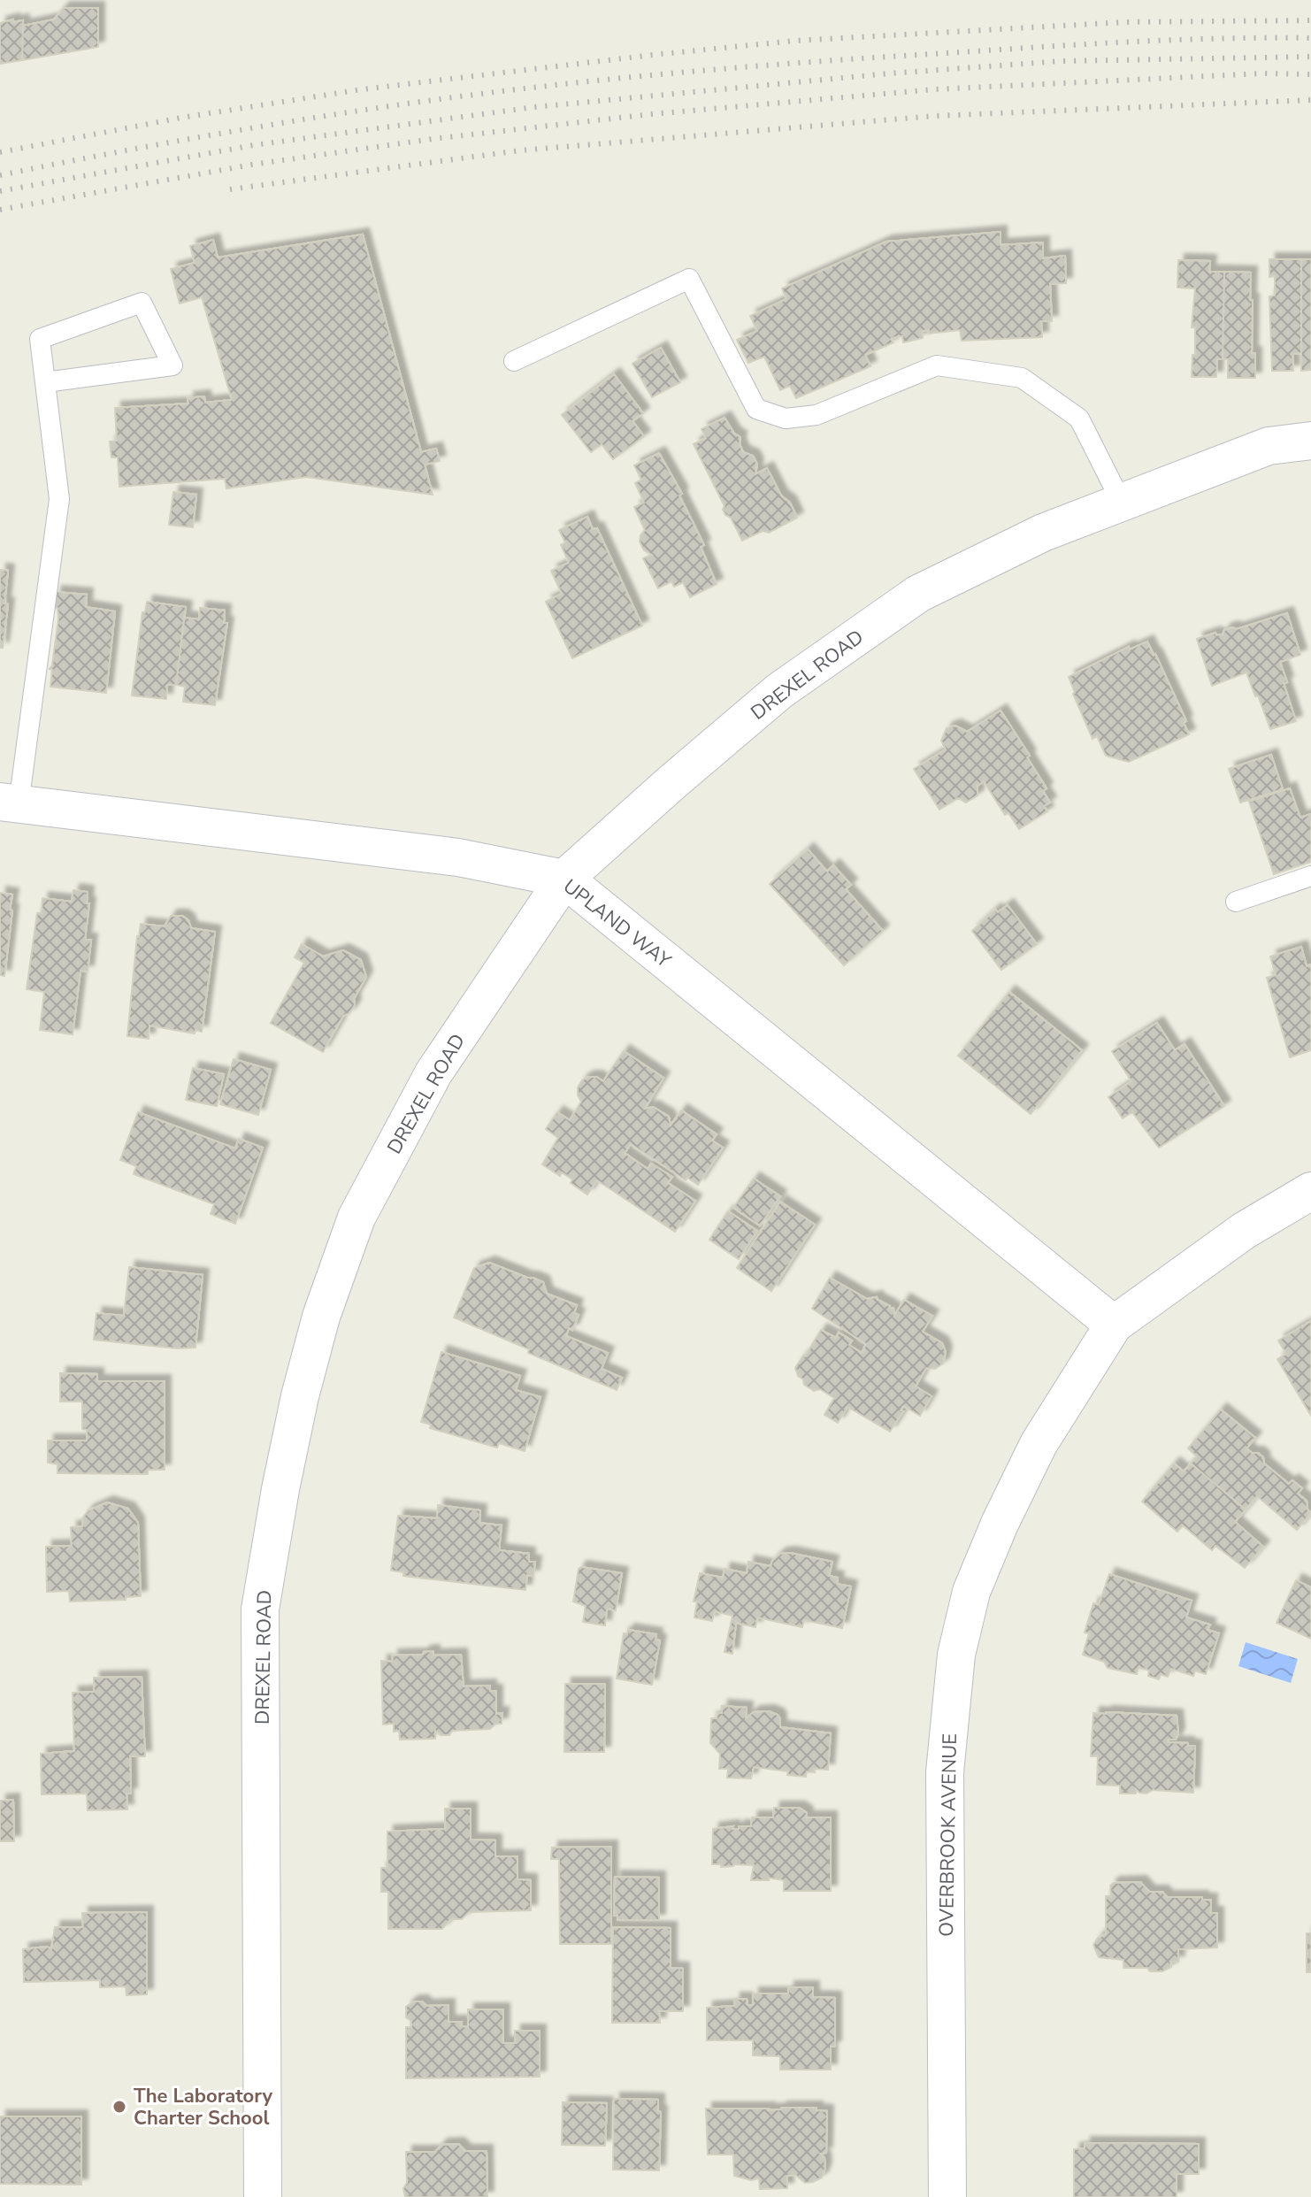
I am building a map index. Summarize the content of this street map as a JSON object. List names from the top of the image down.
{
  "streets": {
    "street": ["DREXEL ROAD", "UPLAND WAY", "OVERBROOK AVENUE"]
  },
  "crossings": [
    ["DREXEL ROAD", "UPLAND WAY"],
    ["UPLAND WAY", "OVERBROOK AVENUE"]
  ],
  "places": ["The Laboratory Charter School"]
}
